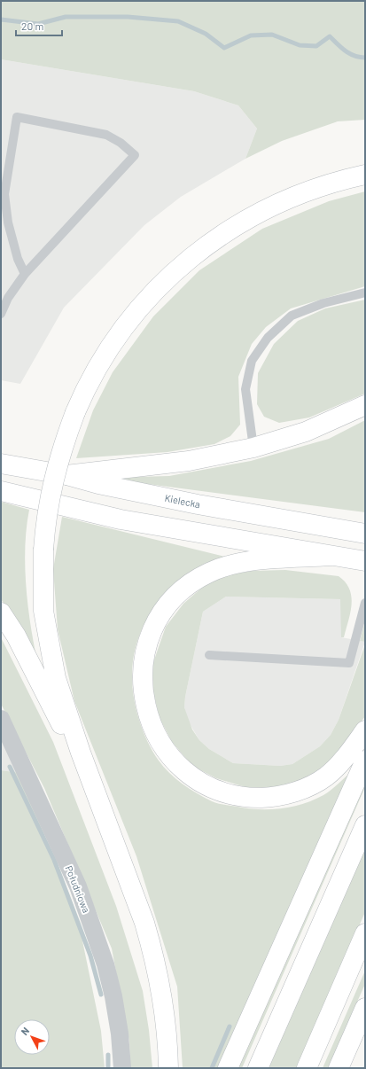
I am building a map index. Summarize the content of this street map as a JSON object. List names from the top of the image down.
{
  "streets": {
    "main road": ["Kielecka"],
    "street": ["Południowa"]
  },
  "scale_bar": "20 m",
  "north": "top left"
}
